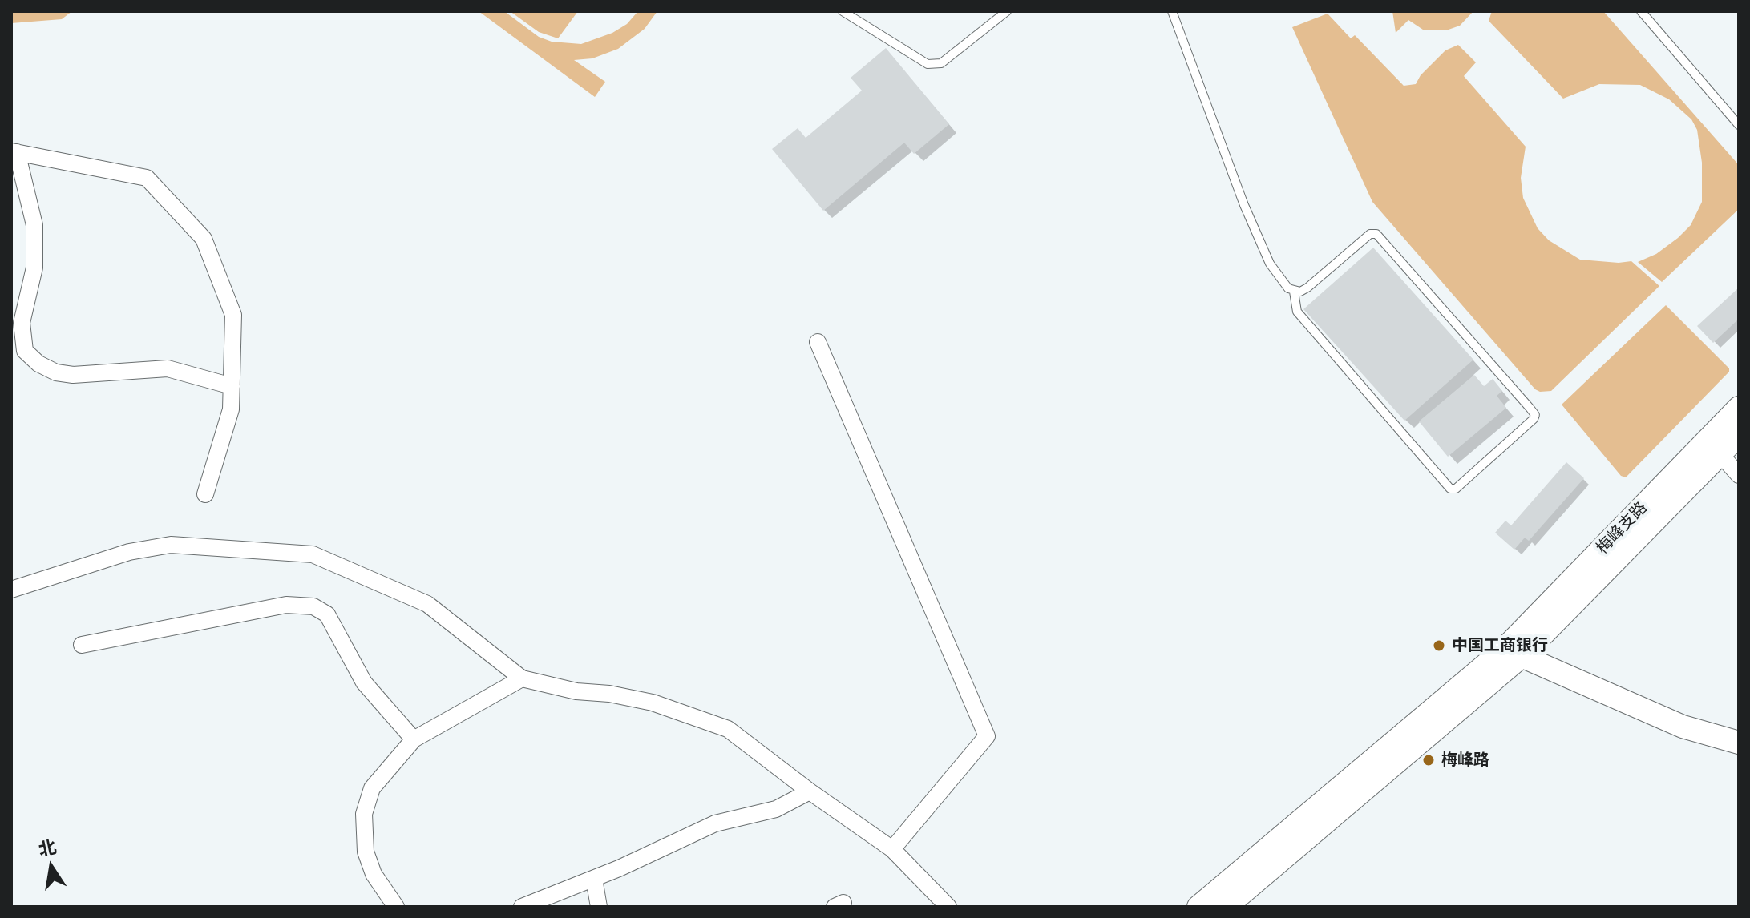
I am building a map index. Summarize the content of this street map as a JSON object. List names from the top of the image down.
{
  "streets": {
    "main road": ["梅峰支路"]
  },
  "places": ["中国工商银行", "梅峰路"],
  "north": "top"
}
